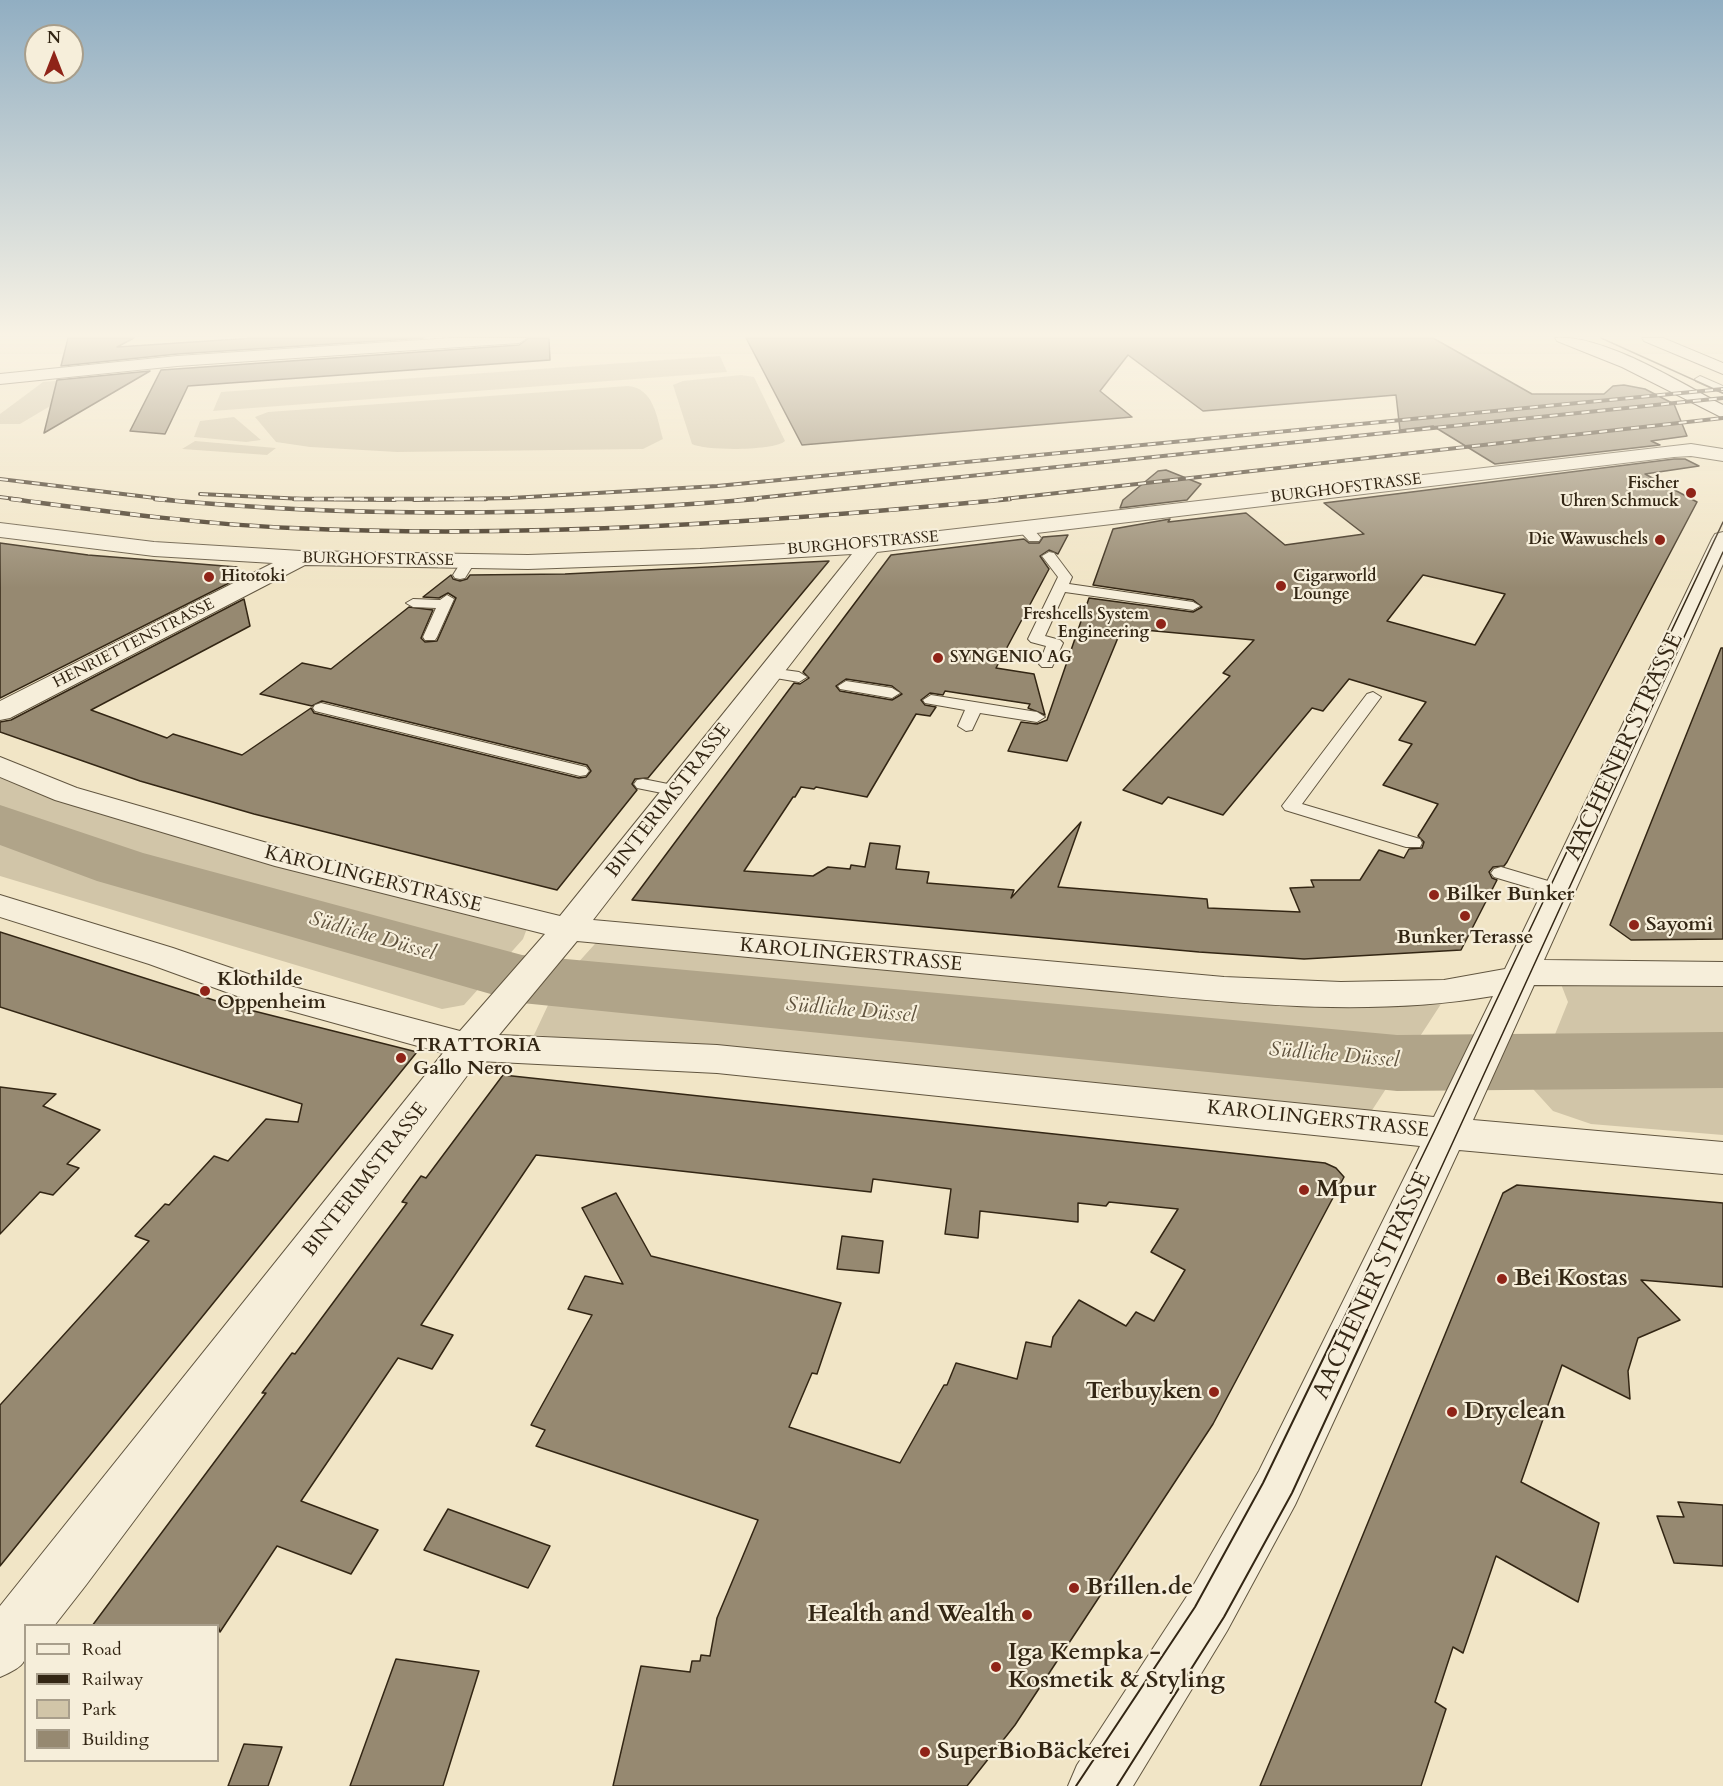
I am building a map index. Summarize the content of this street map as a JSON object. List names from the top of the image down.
{
  "streets": {
    "street": [
      "BURGHOFSTRASSE",
      "HENRIETTENSTRASSE",
      "AACHENER STRASSE",
      "BINTERIMSTRASSE",
      "KAROLINGERSTRASSE"
    ]
  },
  "crossings": [
    ["BURGHOFSTRASSE", "HENRIETTENSTRASSE"],
    ["BURGHOFSTRASSE", "BINTERIMSTRASSE"],
    ["AACHENER STRASSE", "KAROLINGERSTRASSE"],
    ["BINTERIMSTRASSE", "KAROLINGERSTRASSE"]
  ],
  "water": ["Südliche Düssel"],
  "places": [
    "Fischer Uhren Schmuck",
    "Die Wawuschels",
    "Hitotoki",
    "Cigarworld Lounge",
    "Freshcells System Engineering",
    "SYNGENIO AG",
    "Bilker Bunker",
    "Bunker Terasse",
    "Sayomi",
    "Klothilde Oppenheim",
    "TRATTORIA Gallo Nero",
    "Mpur",
    "Bei Kostas",
    "Terbuyken",
    "Dryclean",
    "Brillen.de",
    "Health and Wealth",
    "Iga Kempka - Kosmetik & Styling",
    "SuperBioBäckerei"
  ],
  "legend": [
    "Road",
    "Railway",
    "Park",
    "Building"
  ],
  "north": "top"
}
